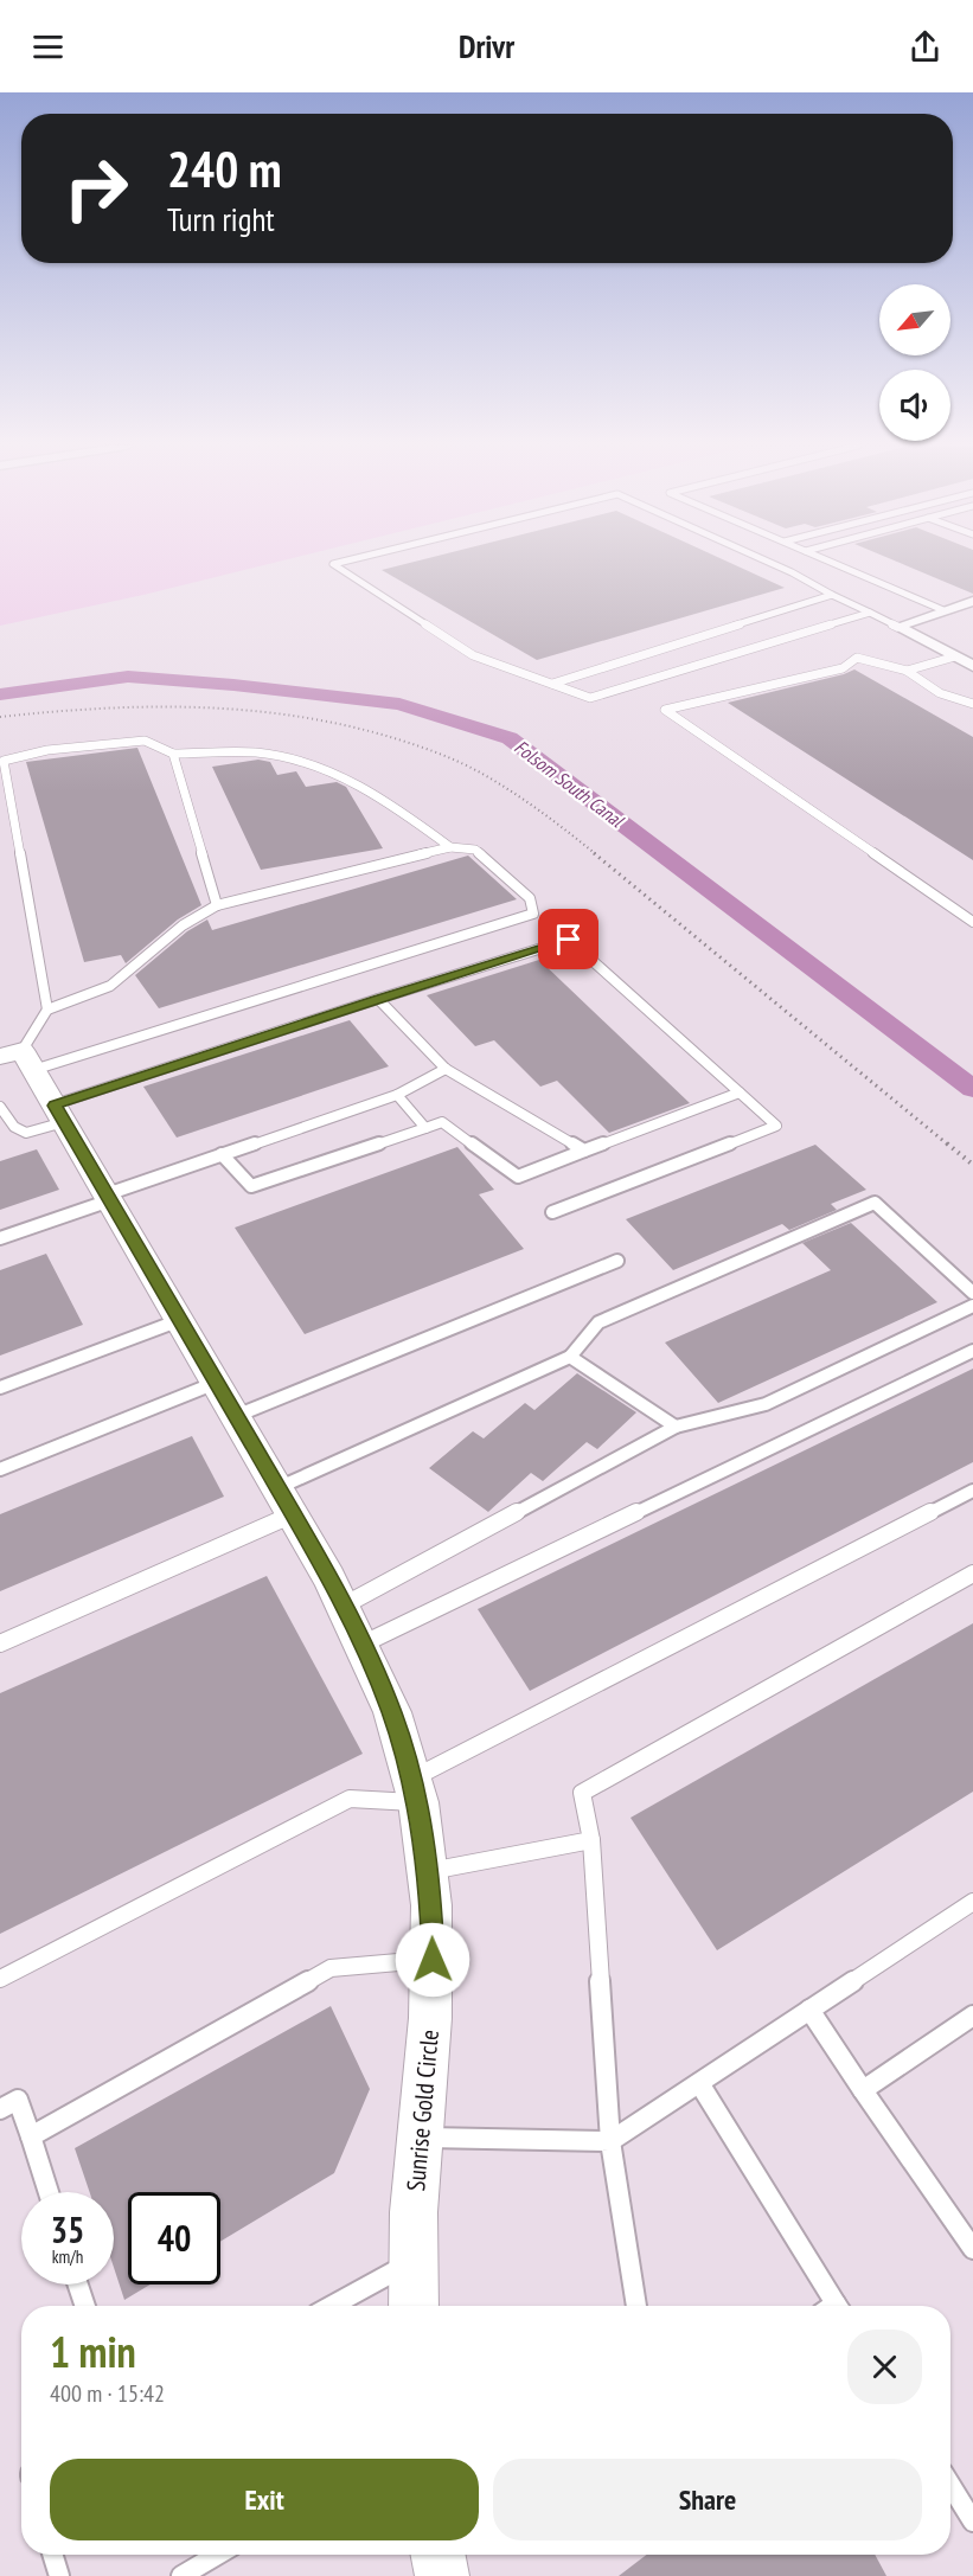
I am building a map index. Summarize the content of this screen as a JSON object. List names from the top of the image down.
{
  "streets": {
    "street": ["Sunrise Gold Circle"]
  },
  "water": ["Folsom South Canal"],
  "north": "bottom left",
  "page": {
    "header": "Drivr",
    "turn": ["240 m", "Turn right"],
    "speed": "35 km/h",
    "limit": "40",
    "heading": ["1 min", "400 m · 15:42"],
    "buttons": ["Exit", "Share"]
  }
}
